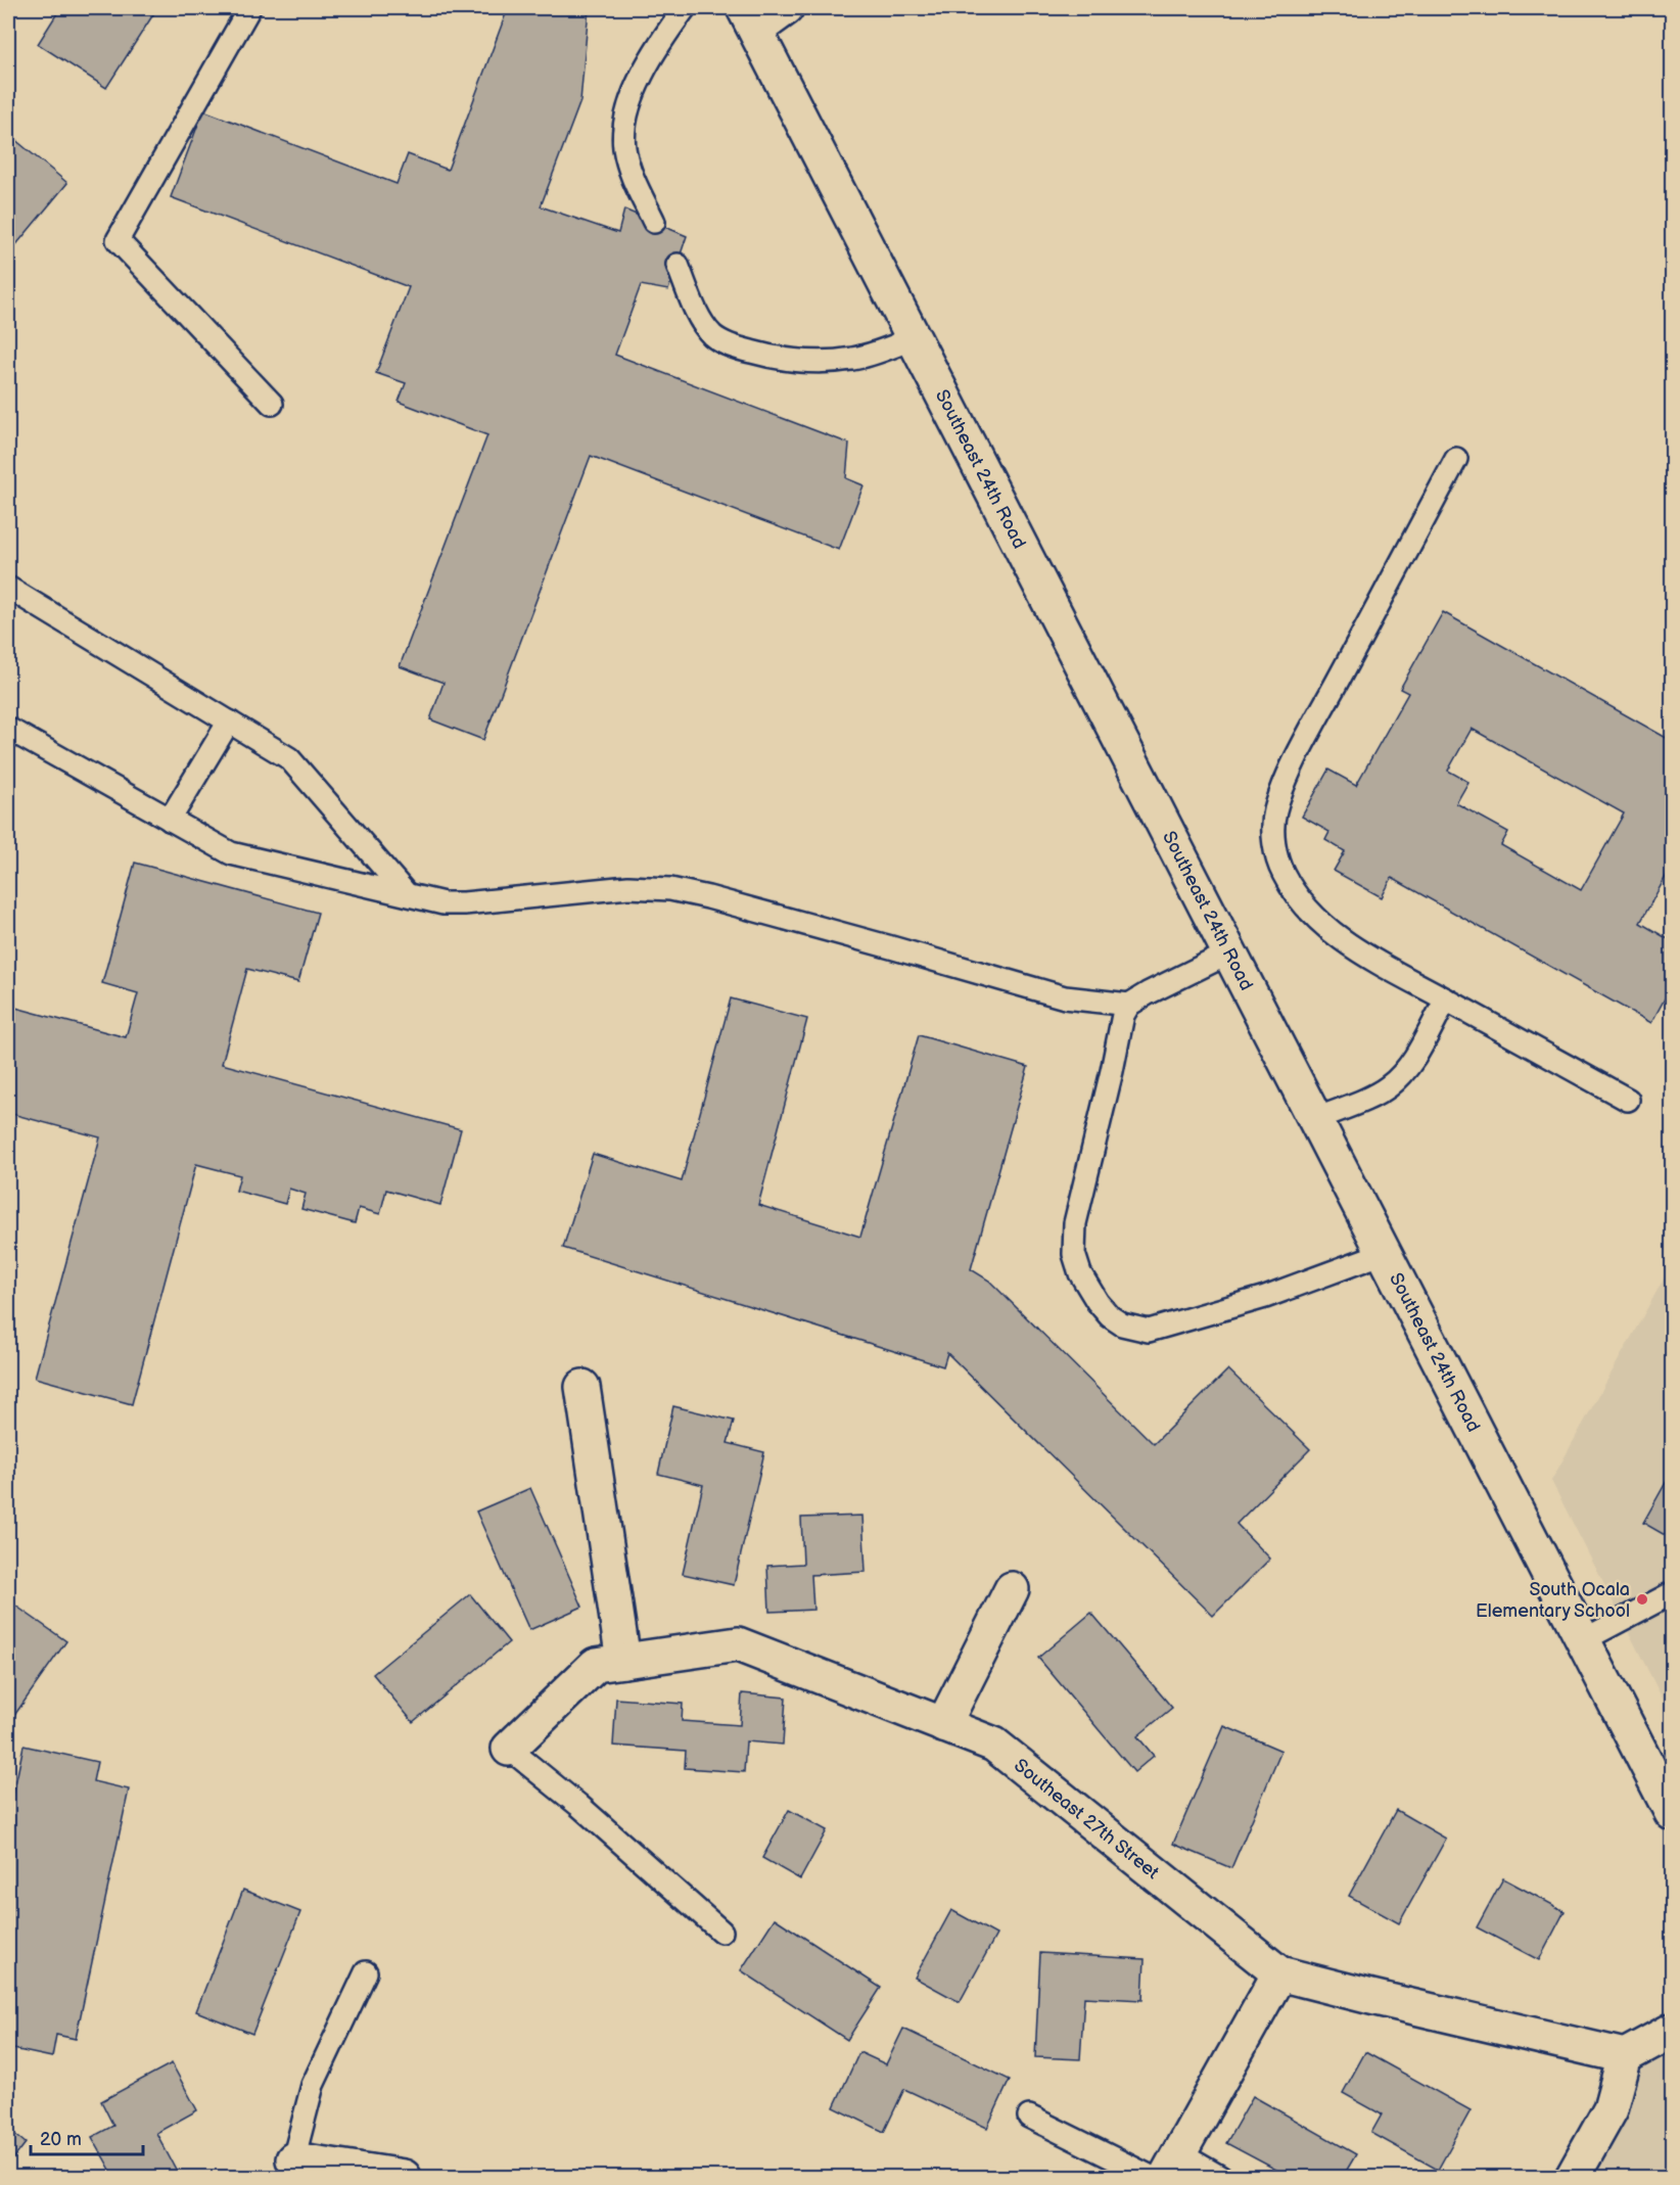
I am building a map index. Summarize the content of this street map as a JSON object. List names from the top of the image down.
{
  "streets": {
    "street": ["Southeast 24th Road", "Southeast 27th Street"]
  },
  "places": ["South Ocala Elementary School"],
  "scale_bar": "20 m"
}
